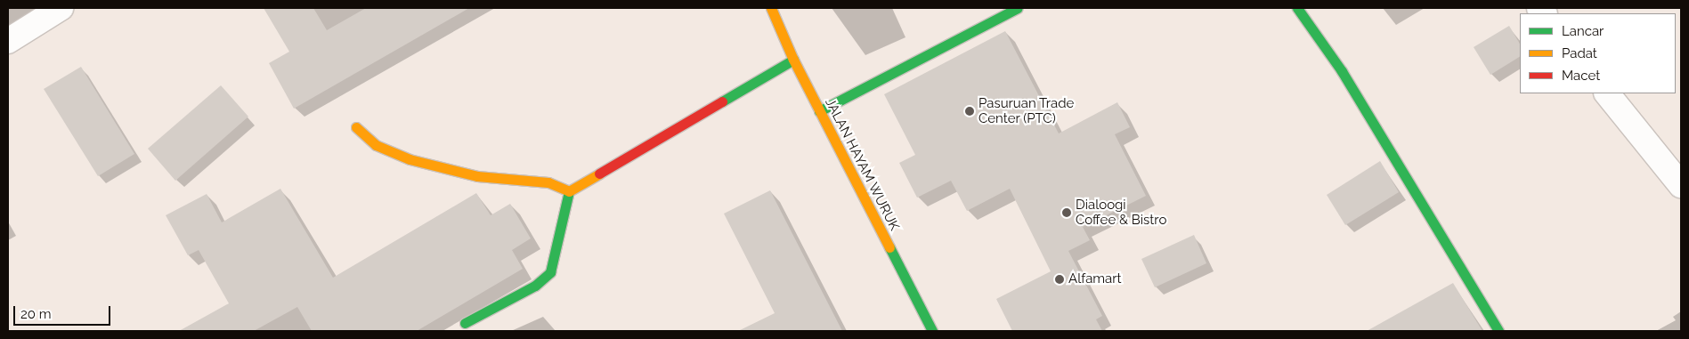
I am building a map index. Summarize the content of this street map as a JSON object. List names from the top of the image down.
{
  "streets": {
    "street": ["JALAN HAYAM WURUK"]
  },
  "places": ["Pasuruan Trade Center (PTC)", "Dialoogi Coffee & Bistro", "Alfamart"],
  "legend": ["Lancar", "Padat", "Macet"],
  "scale_bar": "20 m"
}
